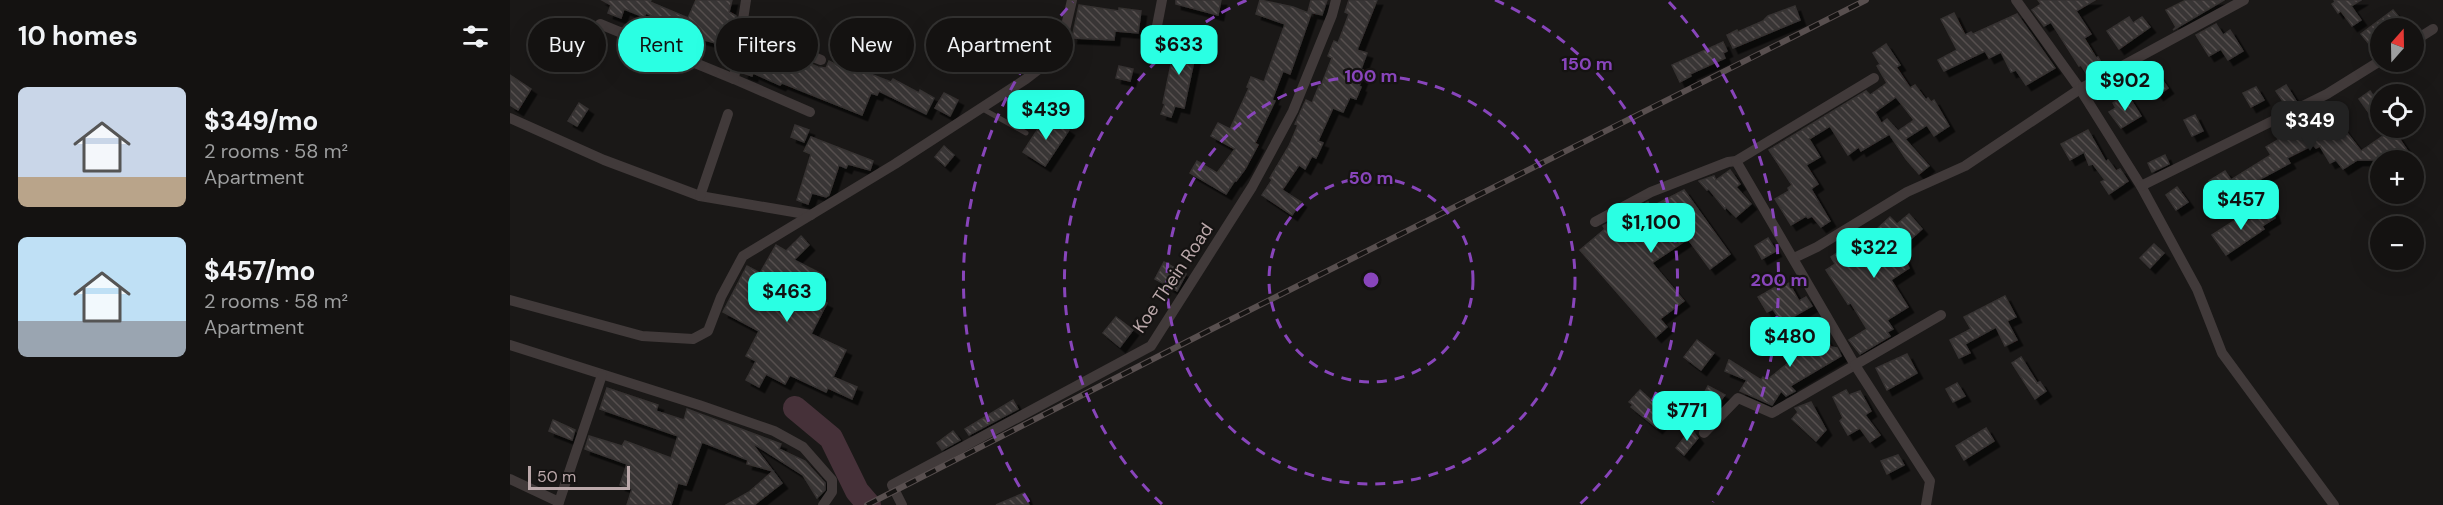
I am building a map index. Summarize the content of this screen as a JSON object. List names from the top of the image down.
{
  "streets": {
    "street": ["Koe Thein Road"]
  },
  "scale_bar": "50 m",
  "north": "top",
  "page": {
    "heading": "10 homes",
    "map_buttons": ["+", "−"],
    "chip": [
      "Buy",
      "Rent",
      "Filters",
      "New",
      "Apartment"
    ],
    "price": [
      "$633",
      "$902",
      "$439",
      "$349",
      "$457",
      "$1,100",
      "$322",
      "$463",
      "$480",
      "$771"
    ],
    "list": [
      {
        "name": "$349/mo",
        "note": "2 rooms · 58 m² · Apartment"
      },
      {
        "name": "$457/mo",
        "note": "2 rooms · 58 m² · Apartment"
      }
    ],
    "scale": "50 m"
  },
  "rings": [
    "150 m",
    "100 m",
    "50 m",
    "200 m"
  ]
}
